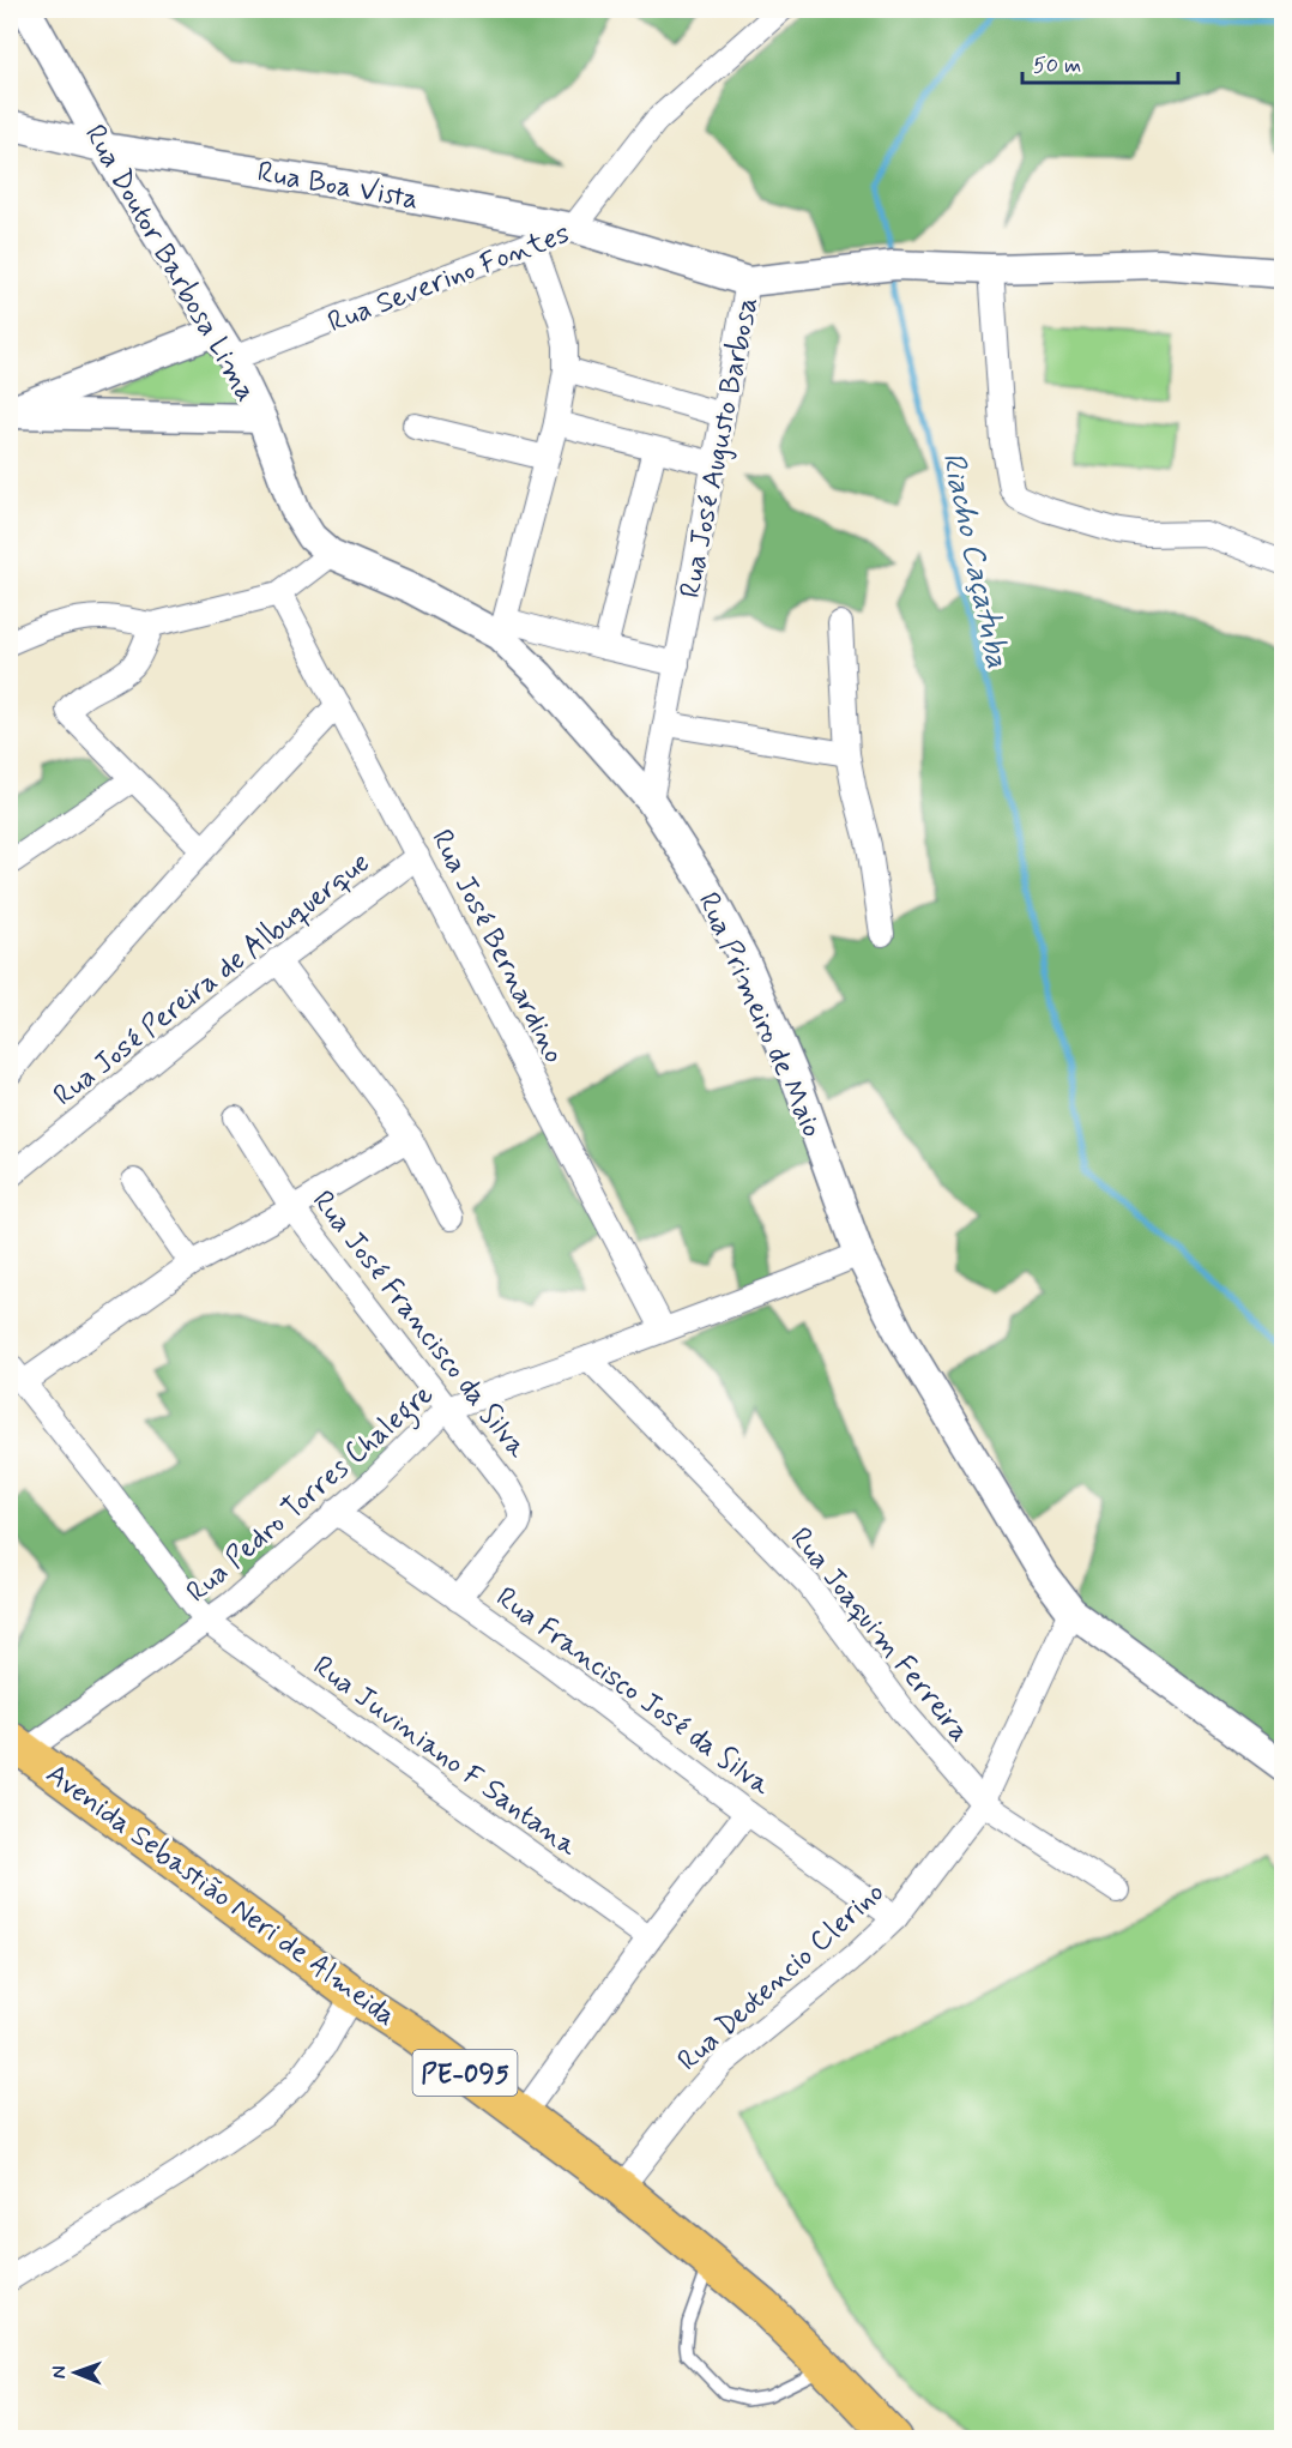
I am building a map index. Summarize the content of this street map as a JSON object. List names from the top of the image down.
{
  "streets": {
    "main road": ["Avenida Sebastião Neri de Almeida", "PE-095"],
    "street": [
      "Rua Boa Vista",
      "Rua Doutor Barbosa Lima",
      "Rua Severino Fontes",
      "Rua José Augusto Barbosa",
      "Rua José Bernardino",
      "Rua José Pereira de Albuquerque",
      "Rua Primeiro de Maio",
      "Rua José Francisco da Silva",
      "Rua Pedro Torres Chalegre",
      "Rua Joaquim Ferreira",
      "Rua Francisco José da Silva",
      "Rua Juviniano F Santana",
      "Rua Deotencio Clerino"
    ]
  },
  "crossings": [
    ["Rua Boa Vista", "Rua Doutor Barbosa Lima"],
    ["Rua Boa Vista", "Rua Severino Fontes"],
    ["Rua Doutor Barbosa Lima", "Rua Severino Fontes"],
    ["Rua Doutor Barbosa Lima", "Rua Primeiro de Maio"],
    ["Rua Severino Fontes", "Rua José Augusto Barbosa"],
    ["Rua José Augusto Barbosa", "Rua Primeiro de Maio"],
    ["Rua José Bernardino", "Rua José Pereira de Albuquerque"],
    ["Rua José Bernardino", "Rua Pedro Torres Chalegre"],
    ["Rua Primeiro de Maio", "Rua Pedro Torres Chalegre"],
    ["Rua Primeiro de Maio", "Rua Deotencio Clerino"],
    ["Rua José Francisco da Silva", "Rua Pedro Torres Chalegre"],
    ["Rua José Francisco da Silva", "Rua Francisco José da Silva"],
    ["Rua Pedro Torres Chalegre", "Rua Joaquim Ferreira"],
    ["Rua Pedro Torres Chalegre", "Rua Francisco José da Silva"],
    ["Rua Pedro Torres Chalegre", "Rua Juviniano F Santana"],
    ["Rua Pedro Torres Chalegre", "Avenida Sebastião Neri de Almeida"],
    ["Rua Joaquim Ferreira", "Rua Deotencio Clerino"],
    ["Rua Francisco José da Silva", "Rua Deotencio Clerino"],
    ["Avenida Sebastião Neri de Almeida", "Rua Deotencio Clerino"]
  ],
  "water": ["Riacho Caçatuba"],
  "scale_bar": "50 m",
  "north": "left"
}
